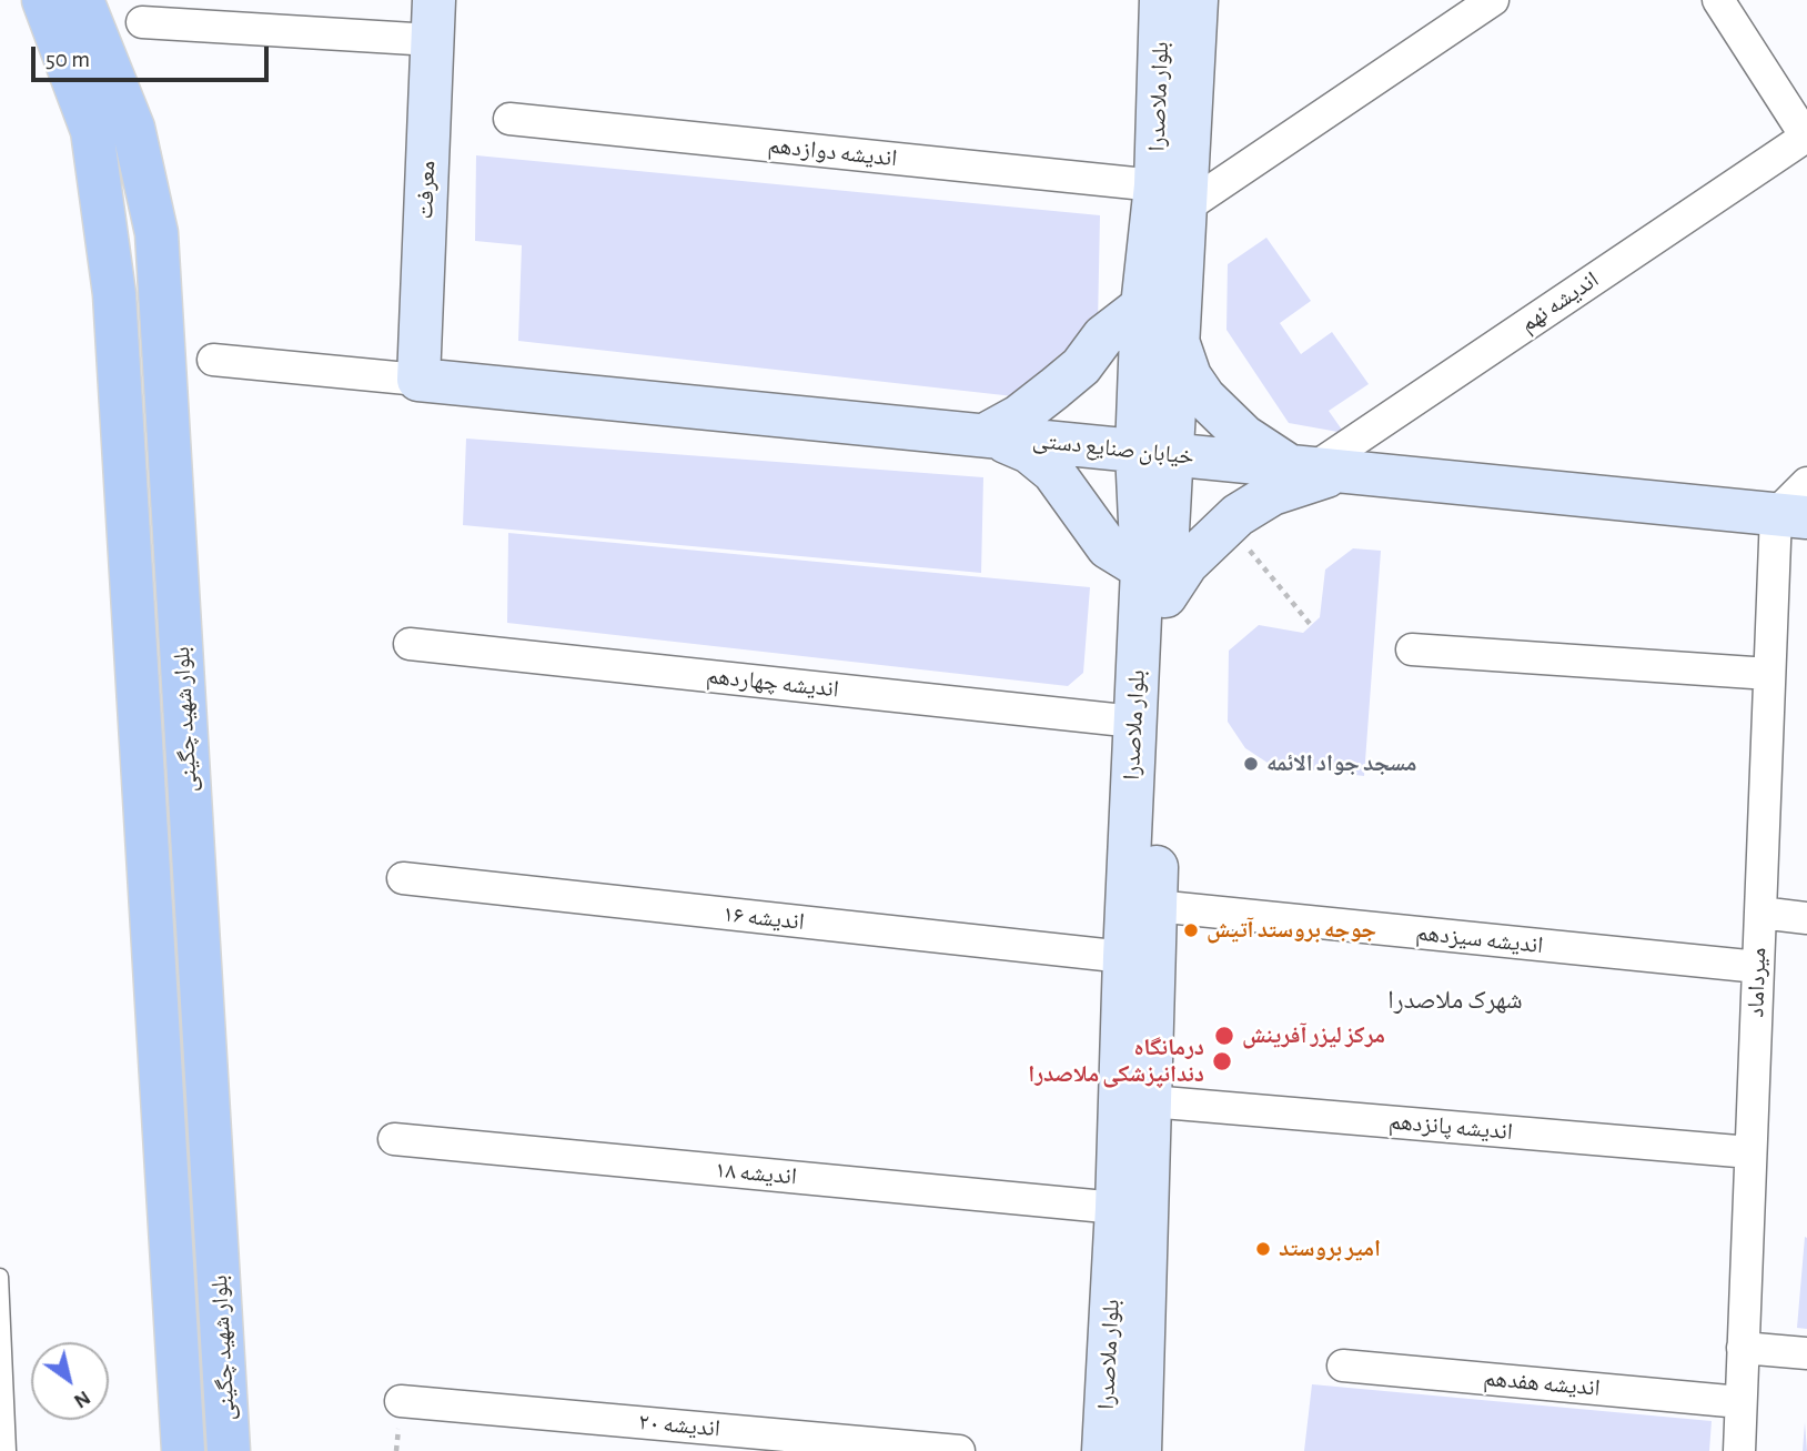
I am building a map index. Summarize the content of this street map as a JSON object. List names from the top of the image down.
{
  "streets": {
    "main road": ["بلوار شهید چگینی"],
    "street": [
      "بلوار ملاصدرا",
      "اندیشه دوازدهم",
      "معرفت",
      "اندیشه نهم",
      "خیابان صنایع دستی",
      "اندیشه چهاردهم",
      "اندیشه ۱۶",
      "اندیشه سیزدهم",
      "میرداماد",
      "اندیشه پانزدهم",
      "اندیشه ۱۸",
      "اندیشه هفدهم",
      "اندیشه ۲۰"
    ]
  },
  "crossings": [
    ["بلوار ملاصدرا", "اندیشه دوازدهم"],
    ["بلوار ملاصدرا", "خیابان صنایع دستی"],
    ["بلوار ملاصدرا", "اندیشه چهاردهم"],
    ["بلوار ملاصدرا", "اندیشه ۱۶"],
    ["بلوار ملاصدرا", "اندیشه سیزدهم"],
    ["بلوار ملاصدرا", "اندیشه پانزدهم"],
    ["بلوار ملاصدرا", "اندیشه ۱۸"],
    ["معرفت", "خیابان صنایع دستی"],
    ["اندیشه نهم", "خیابان صنایع دستی"],
    ["خیابان صنایع دستی", "میرداماد"],
    ["اندیشه سیزدهم", "میرداماد"],
    ["میرداماد", "اندیشه پانزدهم"],
    ["میرداماد", "اندیشه هفدهم"]
  ],
  "districts": ["شهرک ملاصدرا"],
  "places": [
    "مسجد جواد الائمه",
    "جوجه بروستد آتیش",
    "مرکز لیزر آفرینش",
    "درمانگاه دندانپزشکی ملاصدرا",
    "امیر بروستد"
  ],
  "scale_bar": "50 m",
  "north": "bottom right"
}
